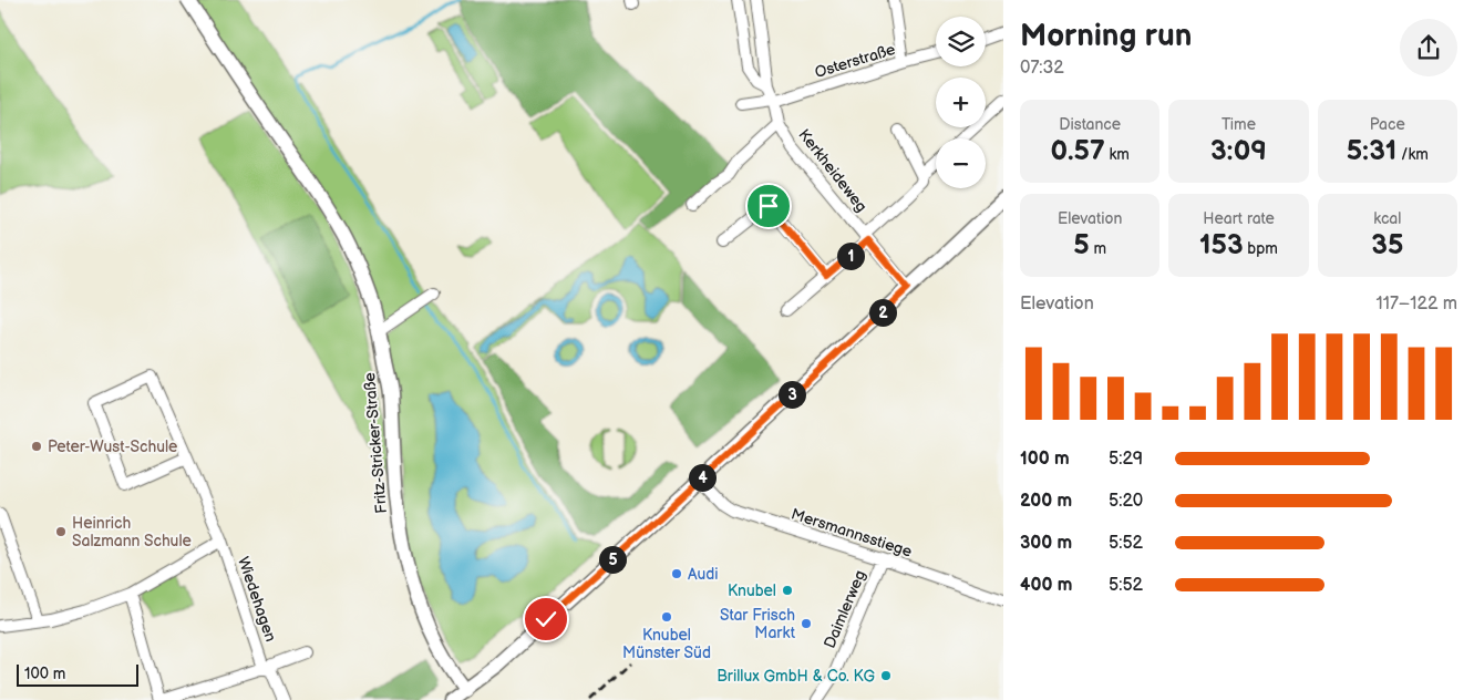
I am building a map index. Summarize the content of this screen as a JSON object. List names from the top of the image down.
{
  "streets": {
    "main road": ["Fritz-Stricker-Straße"],
    "street": [
      "Osterstraße",
      "Kerkheideweg",
      "Mersmannsstiege",
      "Wiedehagen",
      "Daimlerweg"
    ]
  },
  "crossings": [
    ["Osterstraße", "Kerkheideweg"],
    ["Mersmannsstiege", "Daimlerweg"]
  ],
  "places": [
    "Peter-Wust-Schule",
    "Heinrich Salzmann Schule",
    "Audi",
    "Knubel",
    "Knubel Münster Süd",
    "Star Frisch Markt",
    "Brillux GmbH & Co. KG"
  ],
  "scale_bar": "100 m",
  "page": {
    "heading": ["Morning run", "07:32"],
    "map_buttons": ["+", "−"],
    "stats": [
      ["Distance", "0.57 km"],
      ["Time", "3:09"],
      ["Pace", "5:31 /km"],
      ["Elevation", "5 m"],
      ["Heart rate", "153 bpm"],
      ["kcal", "35"]
    ],
    "pins": [
      "1",
      "2",
      "3",
      "4",
      "5"
    ],
    "chart": ["Elevation", "117–122 m"],
    "list": [
      {
        "name": "100 m",
        "note": "5:29"
      },
      {
        "name": "200 m",
        "note": "5:20"
      },
      {
        "name": "300 m",
        "note": "5:52"
      },
      {
        "name": "400 m",
        "note": "5:52"
      }
    ],
    "scale": "100 m"
  }
}
